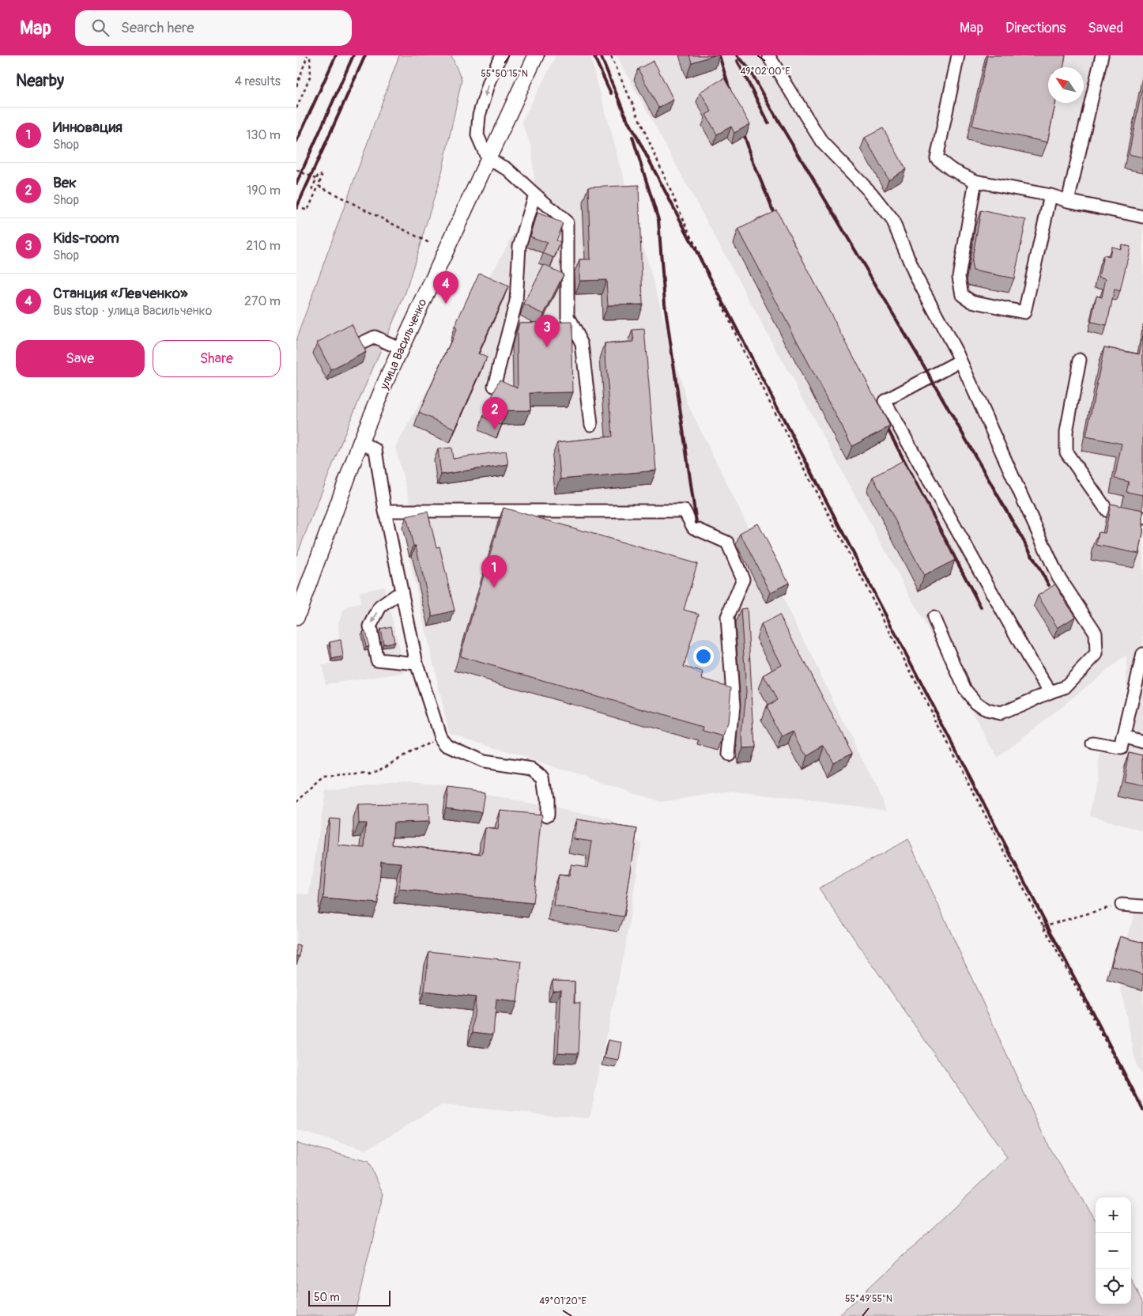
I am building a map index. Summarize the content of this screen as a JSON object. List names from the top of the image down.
{
  "streets": {
    "main road": ["улица Васильченко"]
  },
  "scale_bar": "50 m",
  "north": "top left",
  "page": {
    "header": "Map",
    "search": "Search here",
    "nav": ["Map", "Directions", "Saved"],
    "heading": ["Nearby", "4 results"],
    "list": [
      {
        "mark": "1",
        "name": "Инновация",
        "note": "Shop",
        "value": "130 m"
      },
      {
        "mark": "2",
        "name": "Век",
        "note": "Shop",
        "value": "190 m"
      },
      {
        "mark": "3",
        "name": "Kids-room",
        "note": "Shop",
        "value": "210 m"
      },
      {
        "mark": "4",
        "name": "Станция «Левченко»",
        "note": "Bus stop · улица Васильченко",
        "value": "270 m"
      }
    ],
    "pins": [
      "4",
      "3",
      "2",
      "1"
    ],
    "buttons": ["Save", "Share"],
    "map_buttons": ["+", "−"],
    "scale": "50 m"
  },
  "coordinates": [
    "49°02'00\"E",
    "55°50'15\"N",
    "55°49'55\"N",
    "49°01'20\"E"
  ]
}
